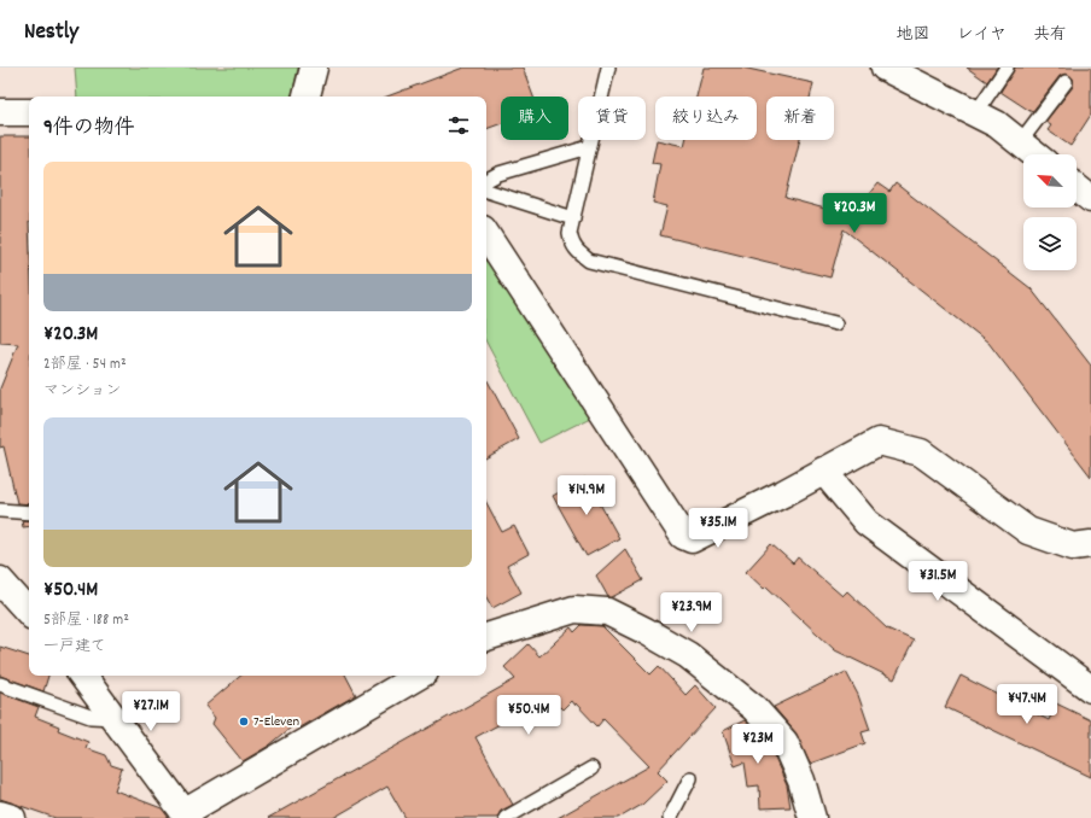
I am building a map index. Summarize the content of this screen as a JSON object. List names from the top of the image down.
{
  "places": ["7-Eleven"],
  "north": "top left",
  "page": {
    "header": "Nestly",
    "nav": ["地図", "レイヤ", "共有"],
    "chip": [
      "購入",
      "賃貸",
      "絞り込み",
      "新着"
    ],
    "heading": "9件の物件",
    "list": [
      {
        "name": "¥20.3M",
        "note": "2部屋 · 54 m² · マンション"
      },
      {
        "name": "¥50.4M",
        "note": "5部屋 · 188 m² · 一戸建て"
      }
    ],
    "price": [
      "¥20.3M",
      "¥14.9M",
      "¥35.1M",
      "¥31.5M",
      "¥23.9M",
      "¥47.4M",
      "¥27.1M",
      "¥50.4M",
      "¥23M"
    ]
  }
}
